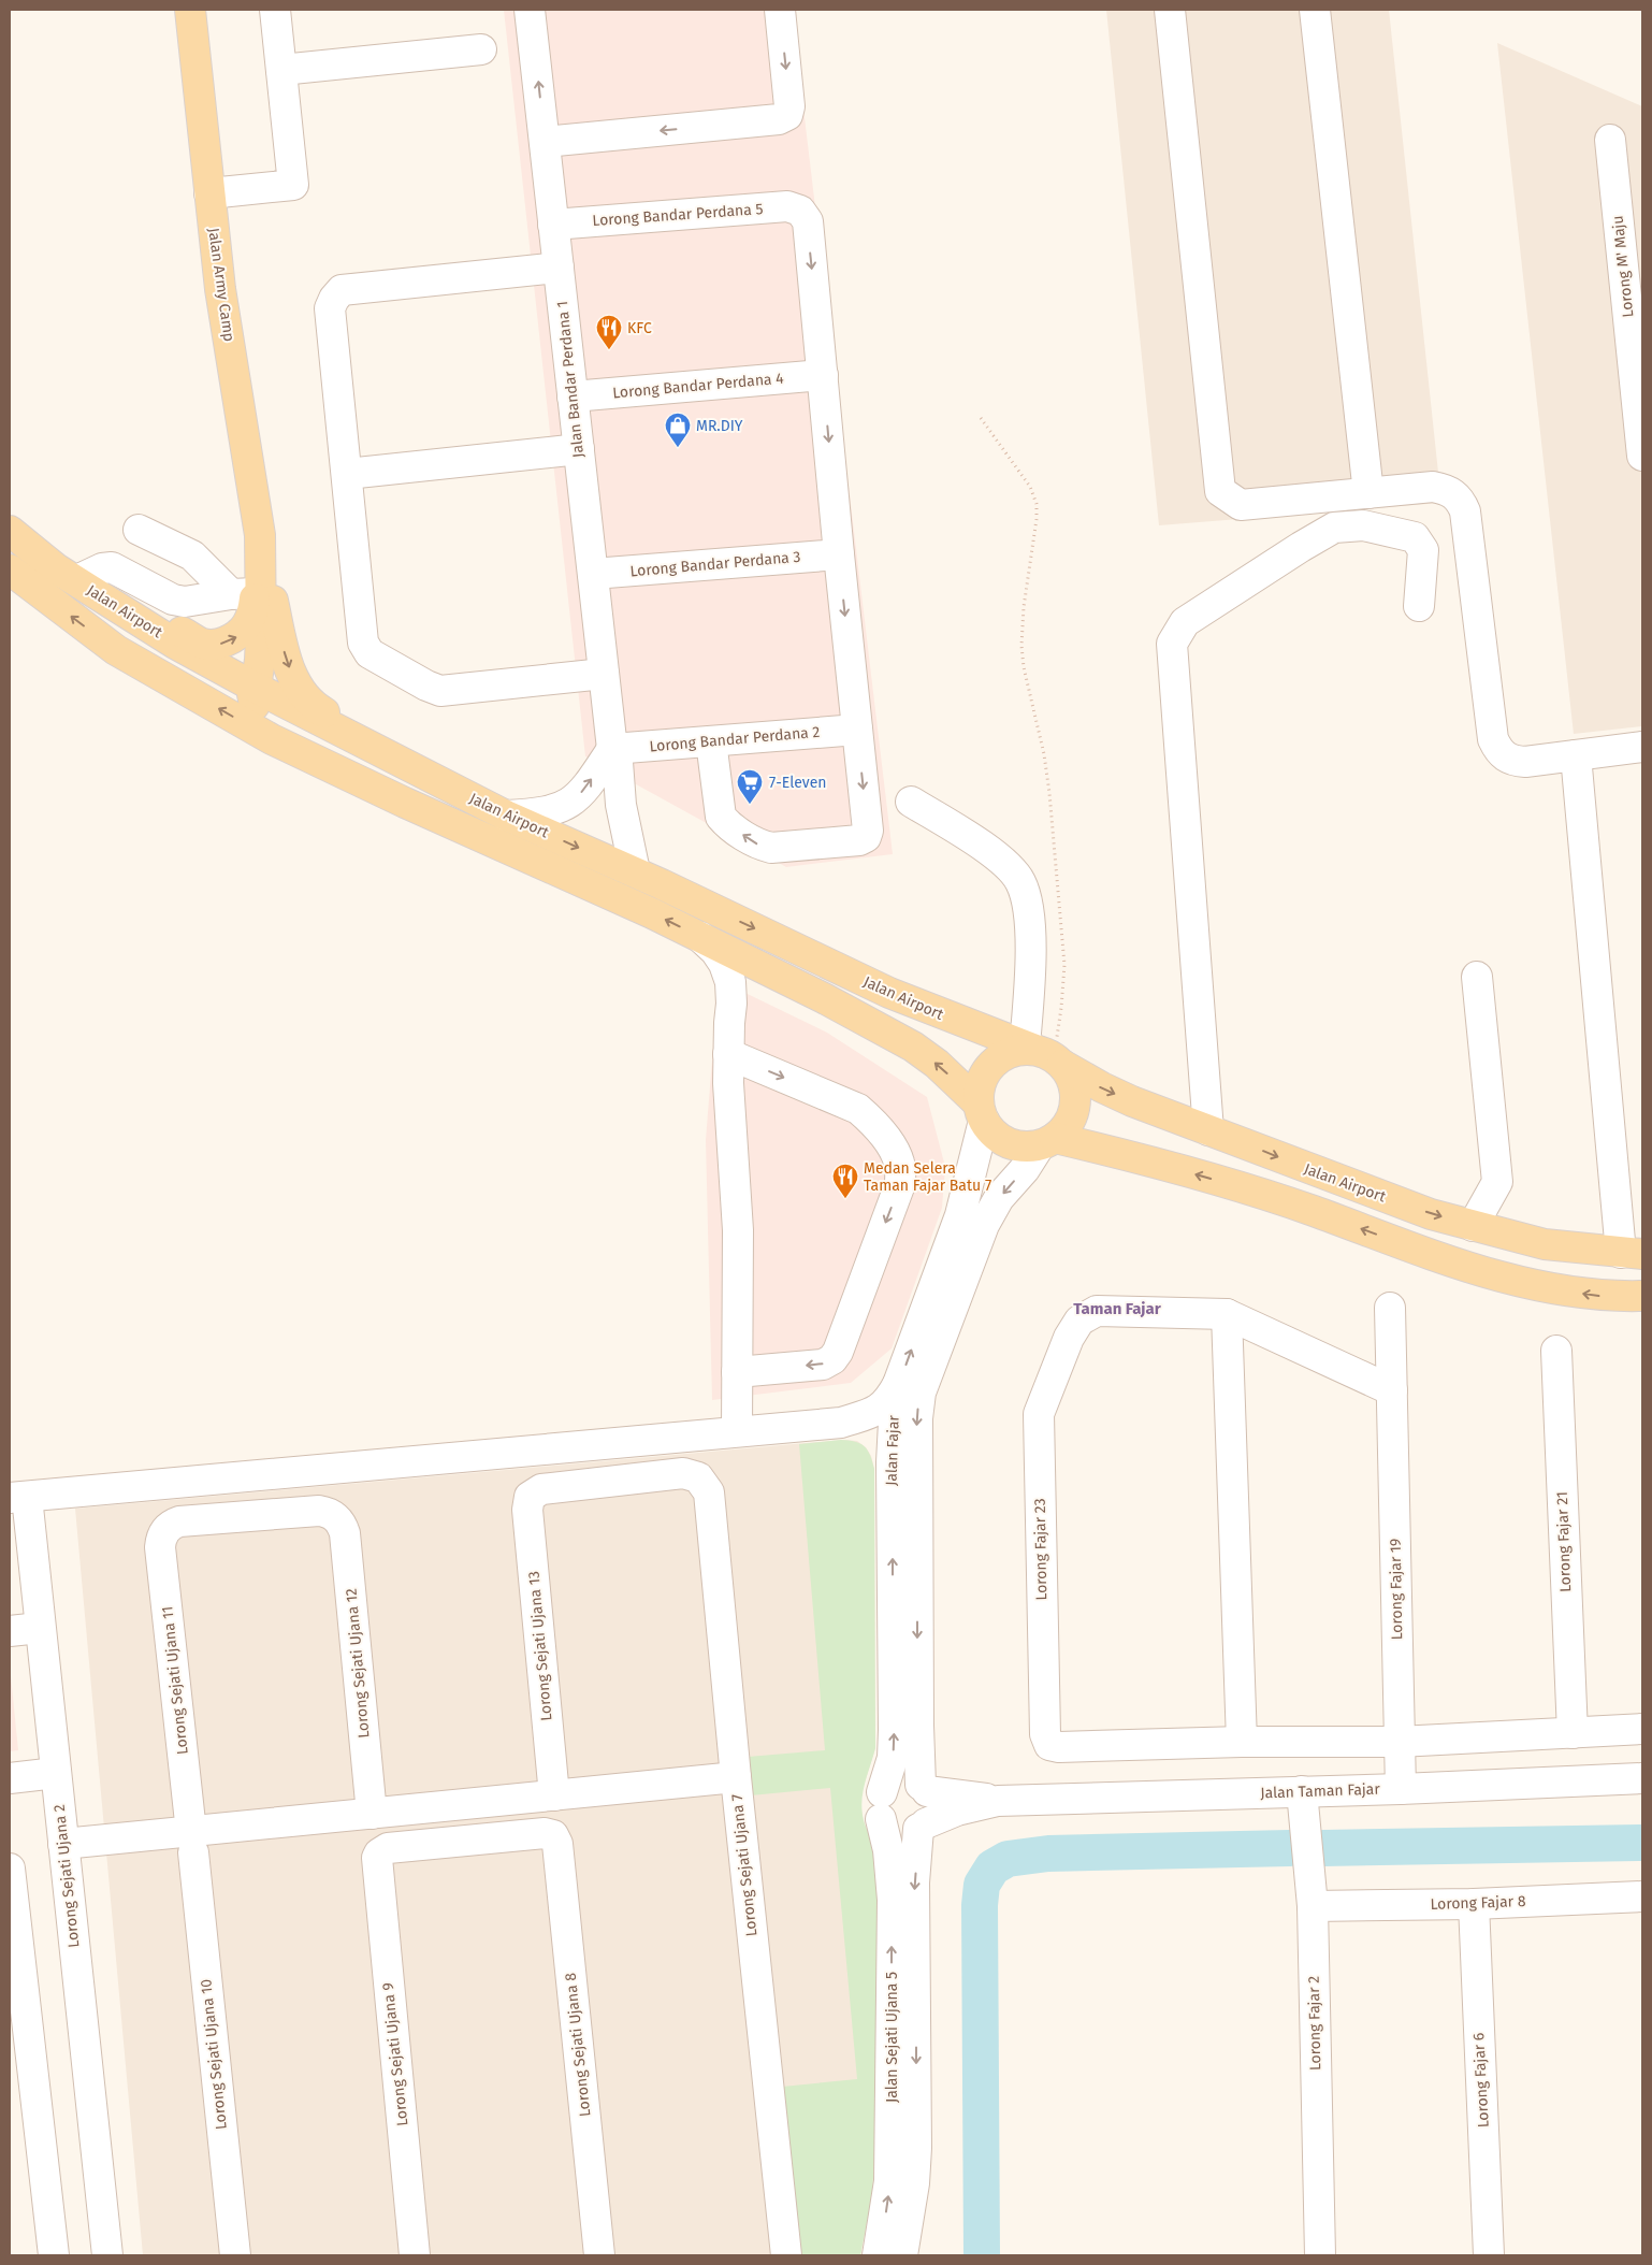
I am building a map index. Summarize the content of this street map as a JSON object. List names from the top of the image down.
{
  "streets": {
    "main road": ["Jalan Army Camp", "Jalan Airport"],
    "street": [
      "Lorong Bandar Perdana 5",
      "Lorong M' Maju",
      "Jalan Bandar Perdana 1",
      "Lorong Bandar Perdana 4",
      "Lorong Bandar Perdana 3",
      "Lorong Bandar Perdana 2",
      "Jalan Fajar",
      "Lorong Fajar 21",
      "Lorong Fajar 23",
      "Lorong Fajar 19",
      "Lorong Sejati Ujana 13",
      "Lorong Sejati Ujana 12",
      "Lorong Sejati Ujana 11",
      "Jalan Taman Fajar",
      "Lorong Sejati Ujana 7",
      "Lorong Sejati Ujana 2",
      "Lorong Fajar 8",
      "Lorong Fajar 2",
      "Jalan Sejati Ujana 5",
      "Lorong Sejati Ujana 8",
      "Lorong Sejati Ujana 10",
      "Lorong Sejati Ujana 9",
      "Lorong Fajar 6"
    ]
  },
  "crossings": [
    ["Lorong Bandar Perdana 5", "Jalan Bandar Perdana 1"],
    ["Lorong Bandar Perdana 5", "Lorong Bandar Perdana 4"],
    ["Jalan Bandar Perdana 1", "Lorong Bandar Perdana 4"],
    ["Jalan Bandar Perdana 1", "Lorong Bandar Perdana 3"],
    ["Jalan Bandar Perdana 1", "Jalan Airport"],
    ["Jalan Bandar Perdana 1", "Lorong Bandar Perdana 2"],
    ["Jalan Airport", "Jalan Fajar"],
    ["Jalan Fajar", "Jalan Sejati Ujana 5"],
    ["Lorong Fajar 19", "Jalan Taman Fajar"],
    ["Lorong Sejati Ujana 13", "Lorong Sejati Ujana 7"],
    ["Lorong Sejati Ujana 12", "Lorong Sejati Ujana 11"],
    ["Lorong Sejati Ujana 11", "Lorong Sejati Ujana 10"],
    ["Jalan Taman Fajar", "Lorong Fajar 2"],
    ["Lorong Fajar 8", "Lorong Fajar 2"],
    ["Lorong Fajar 8", "Lorong Fajar 6"],
    ["Lorong Sejati Ujana 8", "Lorong Sejati Ujana 9"]
  ],
  "districts": ["Taman Fajar"],
  "places": {
    "restaurant": ["KFC", "Medan Selera Taman Fajar Batu 7"],
    "shop": ["MR.DIY"],
    "supermarket": ["7-Eleven"]
  }
}
